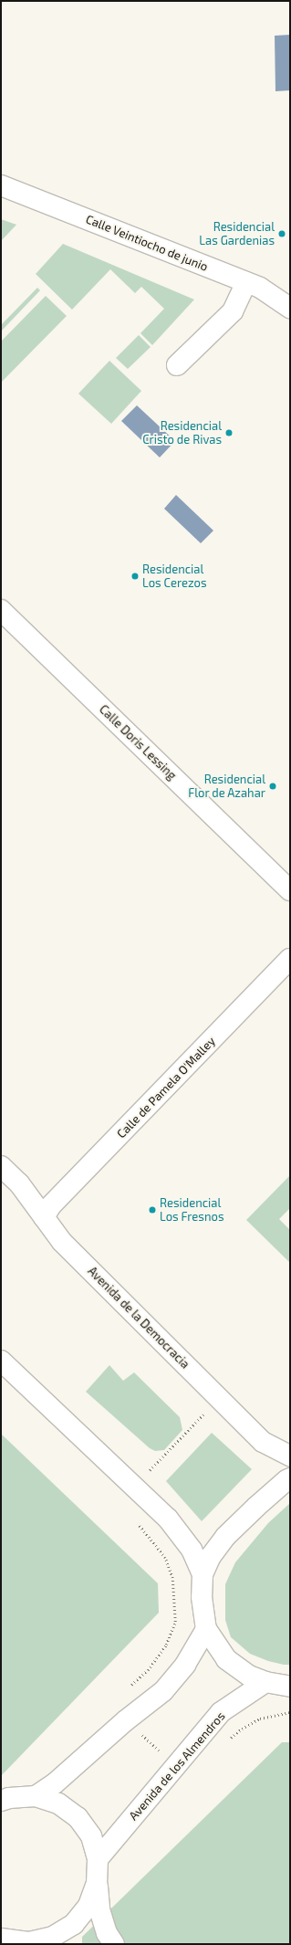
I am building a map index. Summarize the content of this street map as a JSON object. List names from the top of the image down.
{
  "streets": {
    "street": [
      "Calle Veintiocho de junio",
      "Calle Doris Lessing",
      "Calle de Pamela O'Malley",
      "Avenida de la Democracia",
      "Avenida de los Almendros"
    ]
  },
  "crossings": [
    ["Calle de Pamela O'Malley", "Avenida de la Democracia"]
  ],
  "places": [
    "Residencial Las Gardenias",
    "Residencial Cristo de Rivas",
    "Residencial Los Cerezos",
    "Residencial Flor de Azahar",
    "Residencial Los Fresnos"
  ]
}
